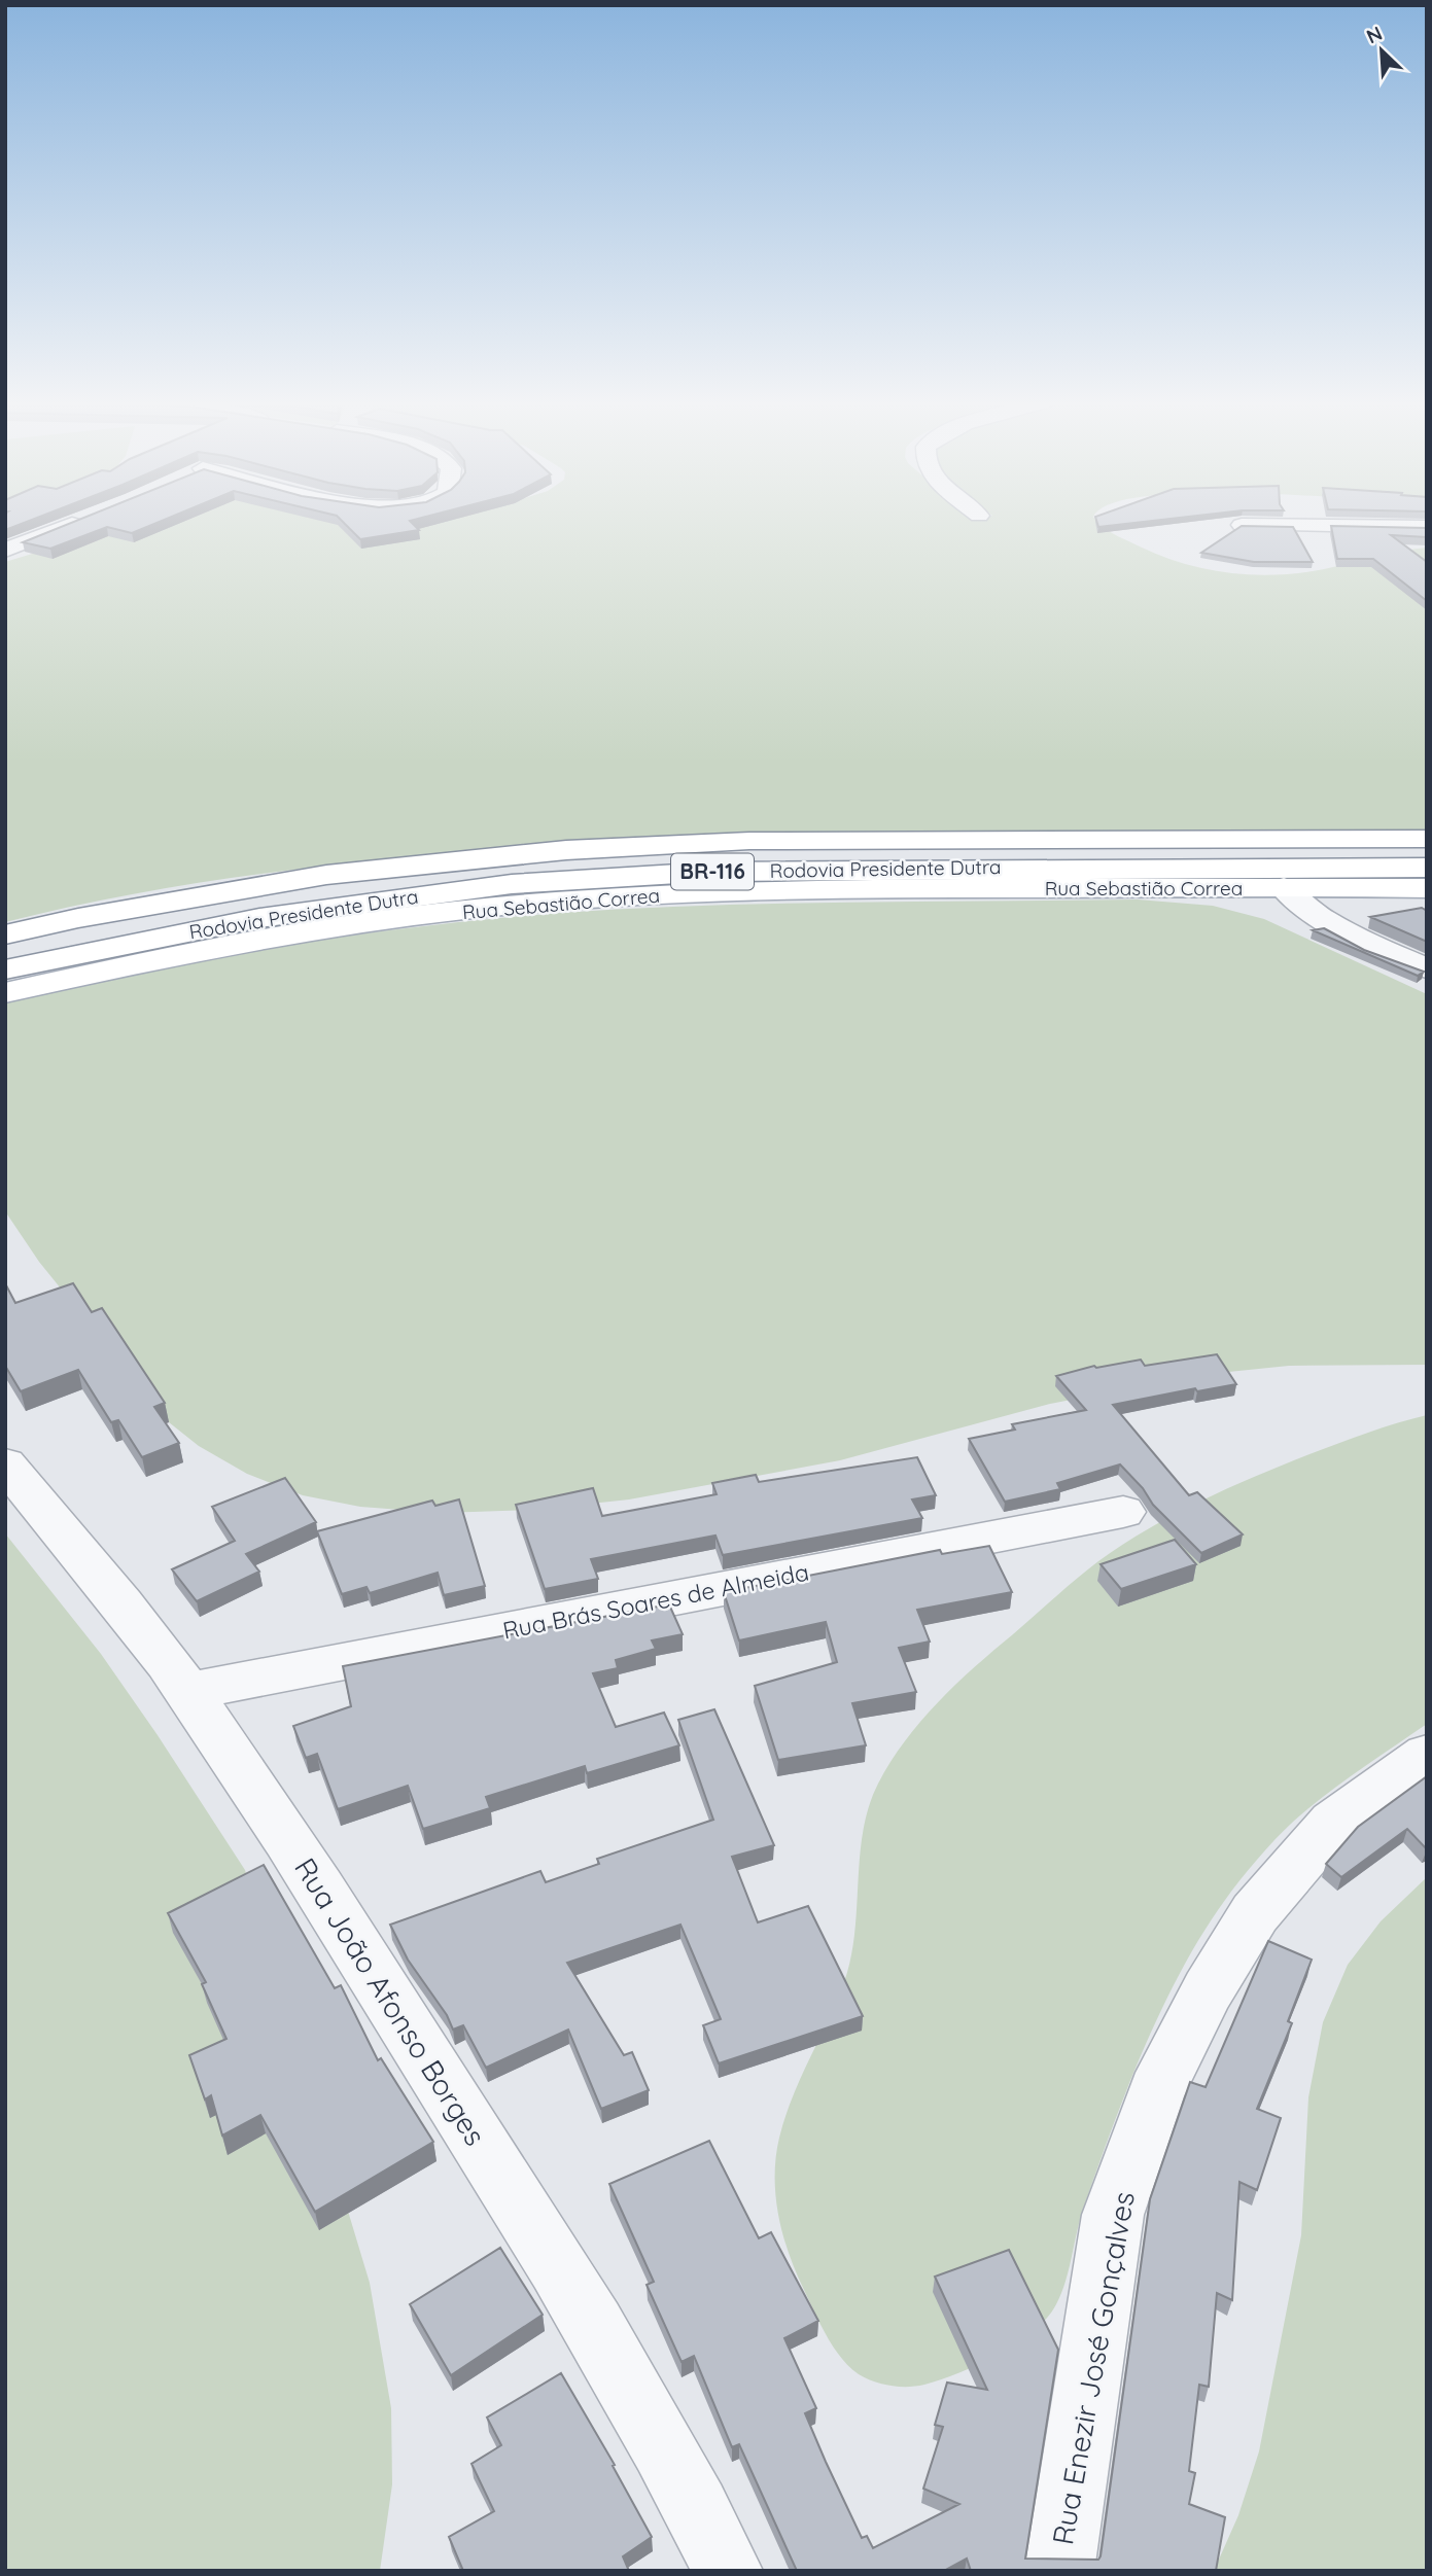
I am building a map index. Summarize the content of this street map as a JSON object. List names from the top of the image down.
{
  "streets": {
    "main road": ["Rodovia Presidente Dutra", "BR-116", "Rua Sebastião Correa"],
    "street": ["Rua Brás Soares de Almeida", "Rua João Afonso Borges", "Rua Enezir José Gonçalves"]
  },
  "crossings": [
    ["Rua Brás Soares de Almeida", "Rua João Afonso Borges"]
  ],
  "north": "top left"
}
